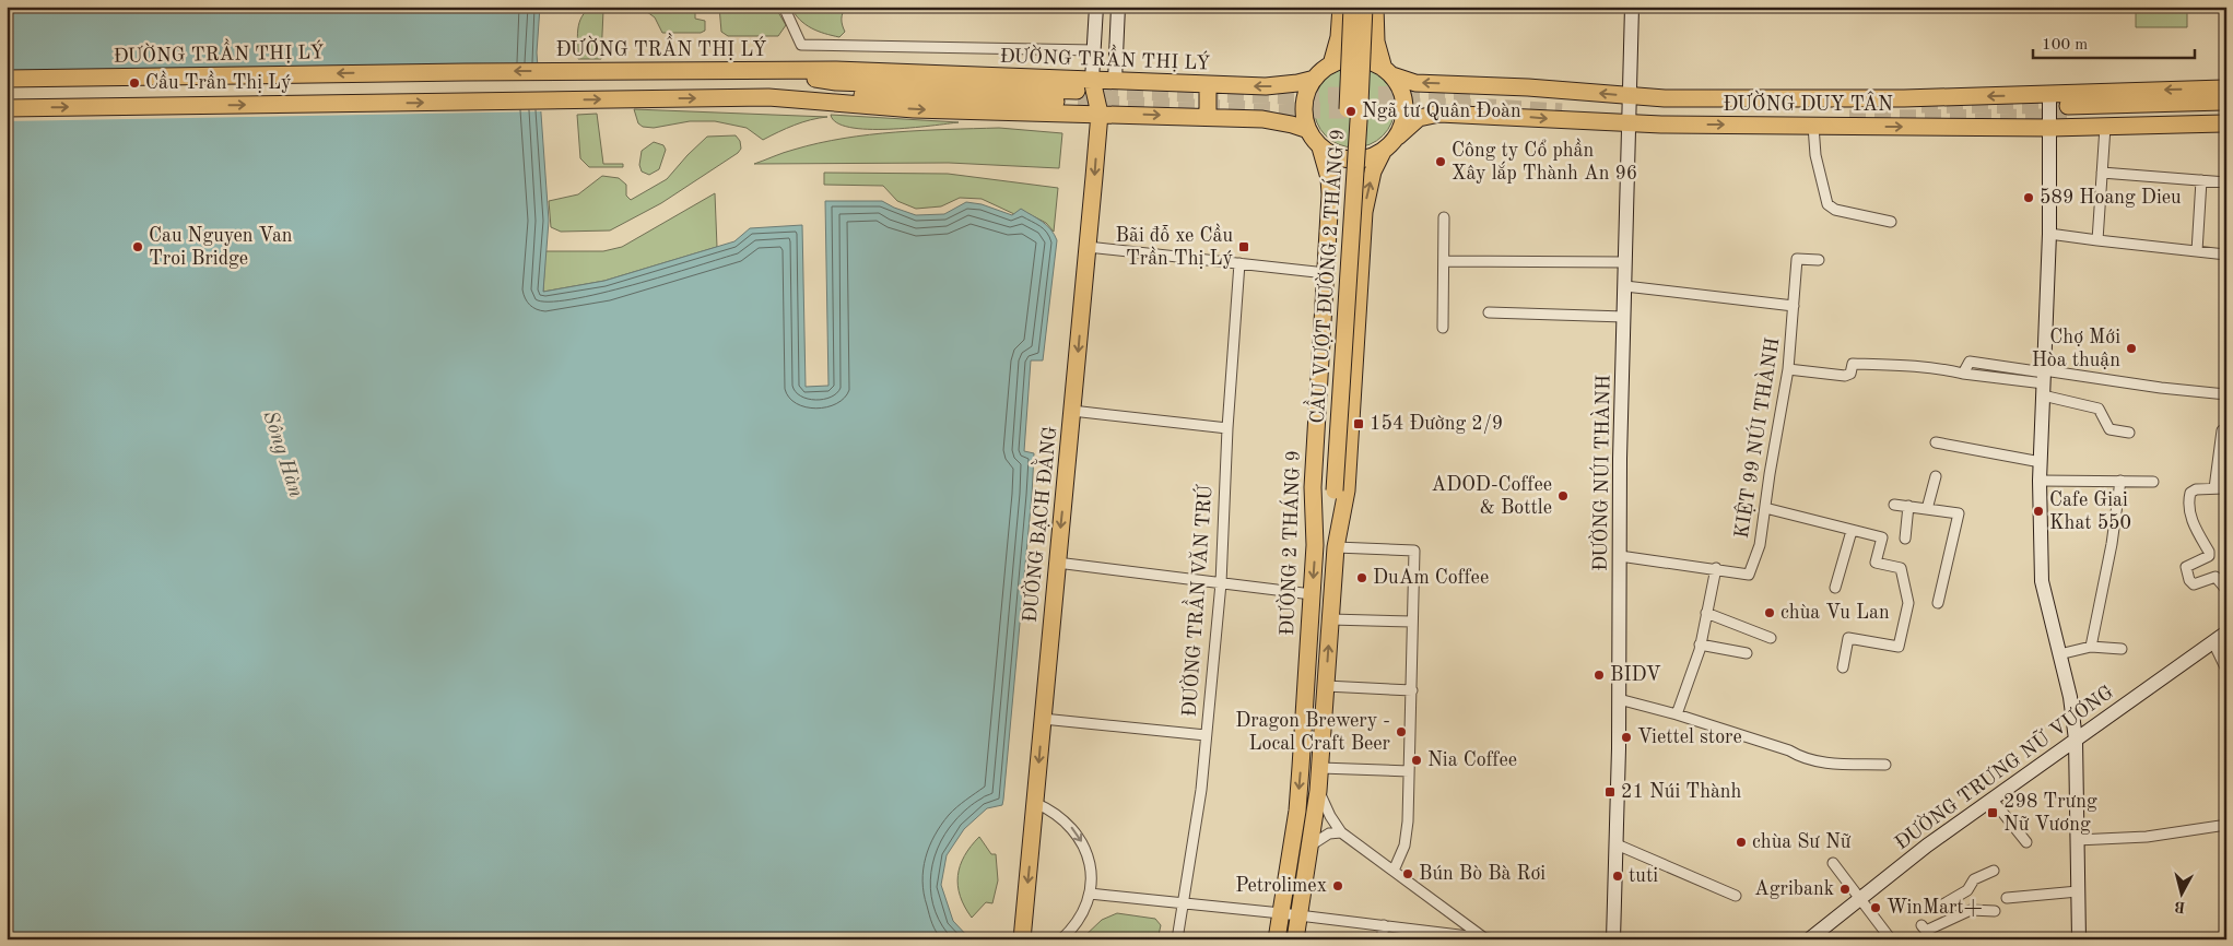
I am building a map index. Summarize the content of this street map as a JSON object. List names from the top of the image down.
{
  "streets": {
    "main road": [
      "ĐƯỜNG TRẦN THỊ LÝ",
      "ĐƯỜNG DUY TÂN",
      "CẦU VƯỢT ĐƯỜNG 2 THÁNG 9",
      "ĐƯỜNG NÚI THÀNH",
      "ĐƯỜNG BẠCH ĐẰNG",
      "ĐƯỜNG 2 THÁNG 9",
      "ĐƯỜNG TRƯNG NỮ VƯƠNG"
    ],
    "street": ["KIỆT 99 NÚI THÀNH", "ĐƯỜNG TRẦN VĂN TRỨ"]
  },
  "crossings": [
    ["ĐƯỜNG TRẦN THỊ LÝ", "ĐƯỜNG DUY TÂN"],
    ["ĐƯỜNG TRẦN THỊ LÝ", "ĐƯỜNG 2 THÁNG 9"],
    ["ĐƯỜNG DUY TÂN", "ĐƯỜNG NÚI THÀNH"],
    ["ĐƯỜNG DUY TÂN", "ĐƯỜNG 2 THÁNG 9"],
    ["CẦU VƯỢT ĐƯỜNG 2 THÁNG 9", "ĐƯỜNG 2 THÁNG 9"]
  ],
  "one_way": ["ĐƯỜNG BẠCH ĐẰNG"],
  "water": ["Sông Hàn"],
  "places": {
    "other": [
      "Cầu Trần Thị Lý",
      "Ngã tư Quân Đoàn",
      "Công ty Cổ phần Xây lắp Thành An 96",
      "589 Hoang Dieu",
      "Cau Nguyen Van Troi Bridge",
      "Chợ Mới Hòa thuận",
      "ADOD-Coffee & Bottle",
      "Cafe Giai Khat 550",
      "DuAm Coffee",
      "chùa Vu Lan",
      "BIDV",
      "Dragon Brewery - Local Craft Beer",
      "Viettel store",
      "Nia Coffee",
      "chùa Sư Nữ",
      "Bún Bò Bà Rơi",
      "tuti",
      "Petrolimex",
      "Agribank",
      "WinMart+"
    ],
    "transit": [
      "Bãi đỗ xe Cầu Trần Thị Lý",
      "154 Đường 2/9",
      "21 Núi Thành",
      "298 Trưng Nữ Vương"
    ]
  },
  "scale_bar": "100 m",
  "north": "bottom"
}
